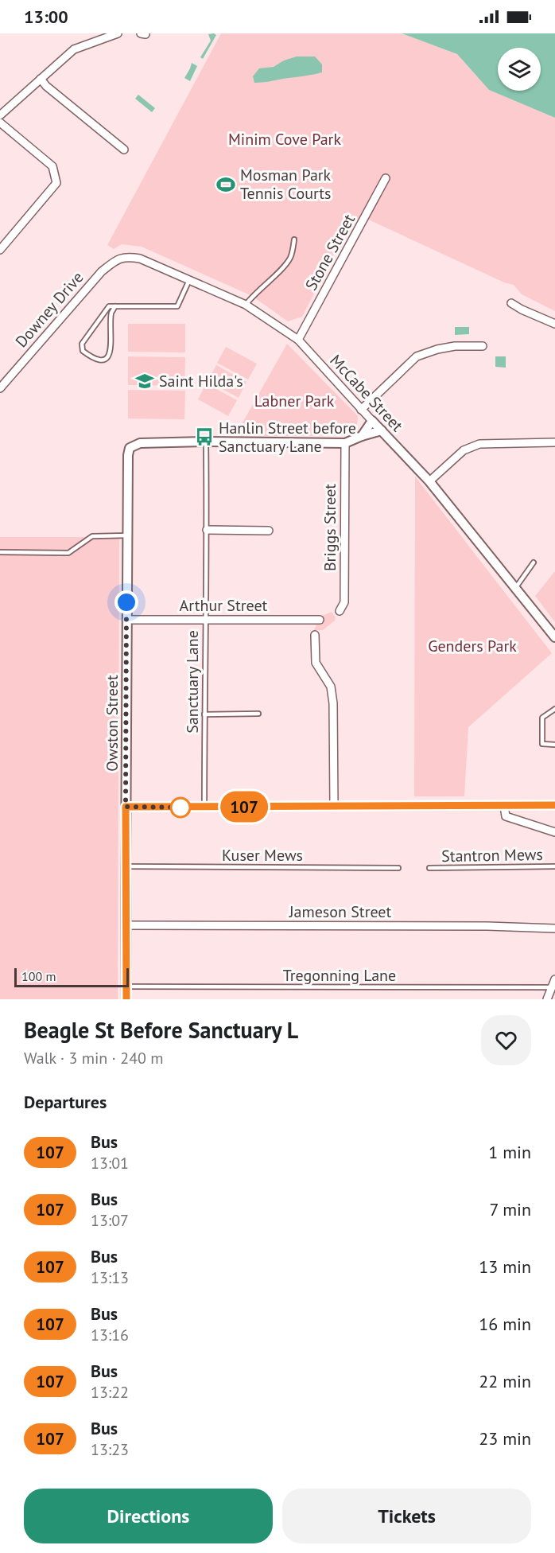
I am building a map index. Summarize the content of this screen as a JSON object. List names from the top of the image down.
{
  "streets": {
    "street": [
      "Stone Street",
      "Downey Drive",
      "McCabe Street",
      "Briggs Street",
      "Arthur Street",
      "Owston Street",
      "Jameson Street"
    ],
    "lane": [
      "Sanctuary Lane",
      "Kuser Mews",
      "Stantron Mews",
      "Tregonning Lane"
    ]
  },
  "crossings": [
    ["Stone Street", "McCabe Street"],
    ["Downey Drive", "McCabe Street"],
    ["Arthur Street", "Sanctuary Lane"],
    ["Arthur Street", "Owston Street"],
    ["Sanctuary Lane", "Owston Street"],
    ["Owston Street", "Kuser Mews"],
    ["Owston Street", "Jameson Street"],
    ["Owston Street", "Tregonning Lane"]
  ],
  "parks": ["Minim Cove Park", "Labner Park", "Genders Park"],
  "places": {
    "sports": ["Mosman Park Tennis Courts"],
    "school or university": ["Saint Hilda's"],
    "bus stop": ["Hanlin Street before Sanctuary Lane"]
  },
  "lines": ["bus line 107"],
  "scale_bar": "100 m",
  "page": {
    "status": "13:00",
    "on_map": "107",
    "scale": "100 m",
    "heading": [
      ["Beagle St Before Sanctuary L", "Walk · 3 min · 240 m"],
      "Departures"
    ],
    "list": [
      {
        "mark": "107",
        "name": "Bus",
        "note": "13:01",
        "value": "1 min"
      },
      {
        "mark": "107",
        "name": "Bus",
        "note": "13:07",
        "value": "7 min"
      },
      {
        "mark": "107",
        "name": "Bus",
        "note": "13:13",
        "value": "13 min"
      },
      {
        "mark": "107",
        "name": "Bus",
        "note": "13:16",
        "value": "16 min"
      },
      {
        "mark": "107",
        "name": "Bus",
        "note": "13:22",
        "value": "22 min"
      },
      {
        "mark": "107",
        "name": "Bus",
        "note": "13:23",
        "value": "23 min"
      }
    ],
    "buttons": ["Directions", "Tickets"]
  }
}
